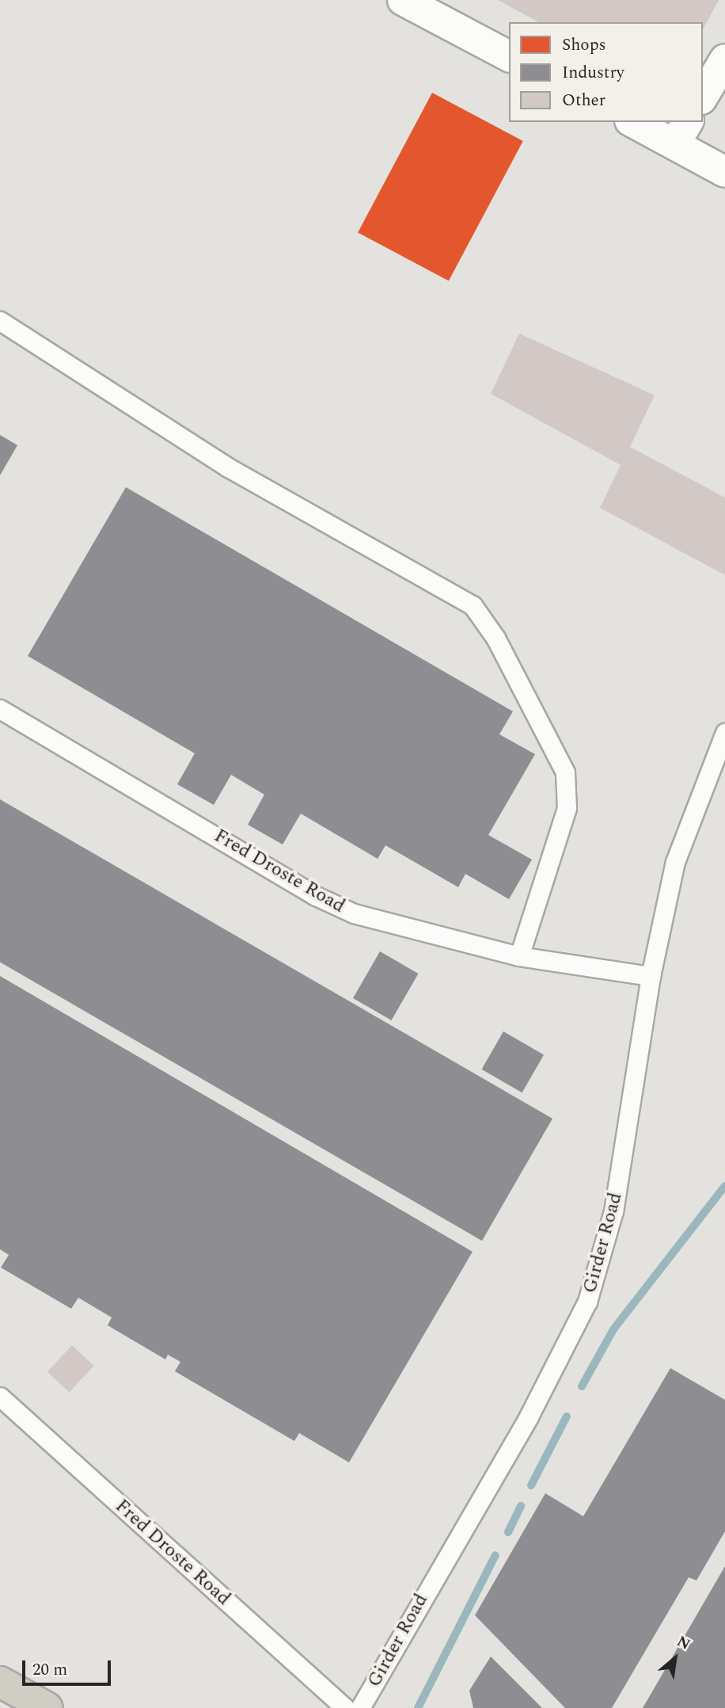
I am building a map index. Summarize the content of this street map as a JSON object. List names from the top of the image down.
{
  "streets": {
    "lane": ["Fred Droste Road", "Girder Road"]
  },
  "crossings": [
    ["Fred Droste Road", "Girder Road"]
  ],
  "legend": ["Shops", "Industry", "Other"],
  "scale_bar": "20 m",
  "north": "top right"
}
